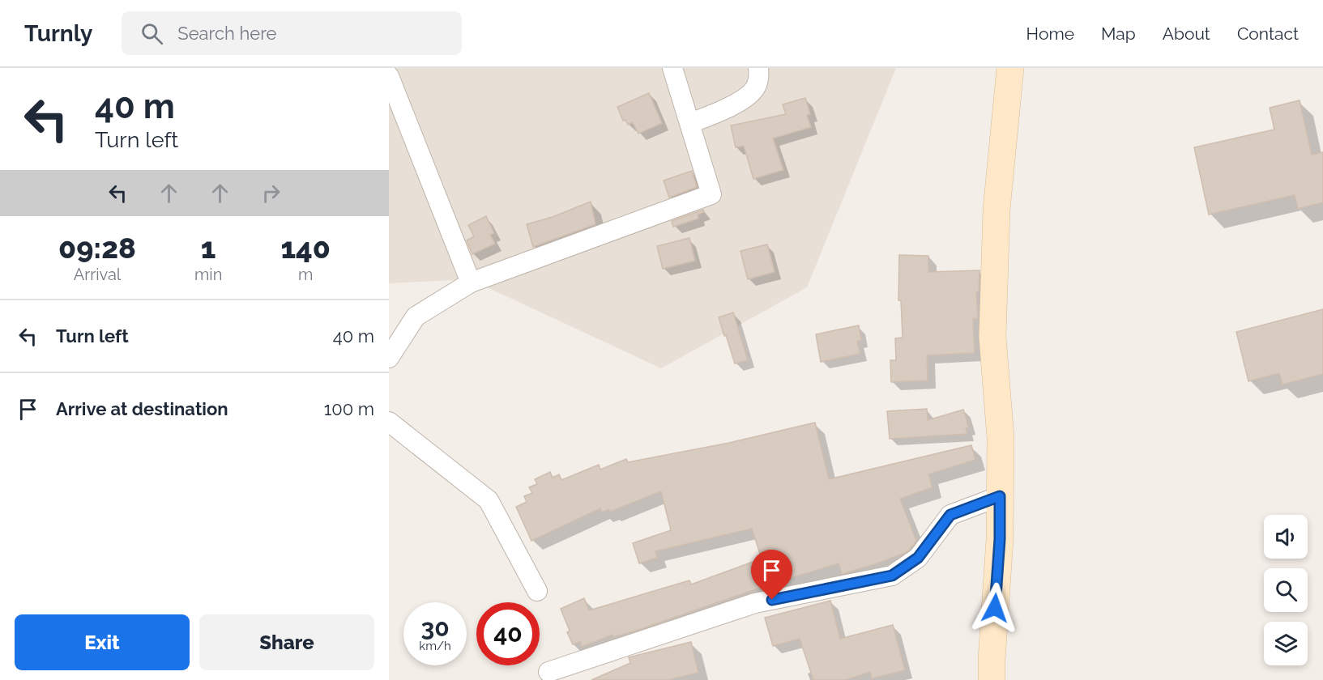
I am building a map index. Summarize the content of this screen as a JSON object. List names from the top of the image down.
{
  "page": {
    "header": "Turnly",
    "search": "Search here",
    "nav": [
      "Home",
      "Map",
      "About",
      "Contact"
    ],
    "turn": ["40 m", "Turn left"],
    "eta": [
      "09:28",
      "Arrival",
      "1",
      "min",
      "140",
      "m"
    ],
    "list": [
      {
        "name": "Turn left",
        "value": "40 m"
      },
      {
        "name": "Arrive at destination",
        "value": "100 m"
      }
    ],
    "speed": "30 km/h",
    "limit": "40",
    "buttons": ["Exit", "Share"]
  }
}
